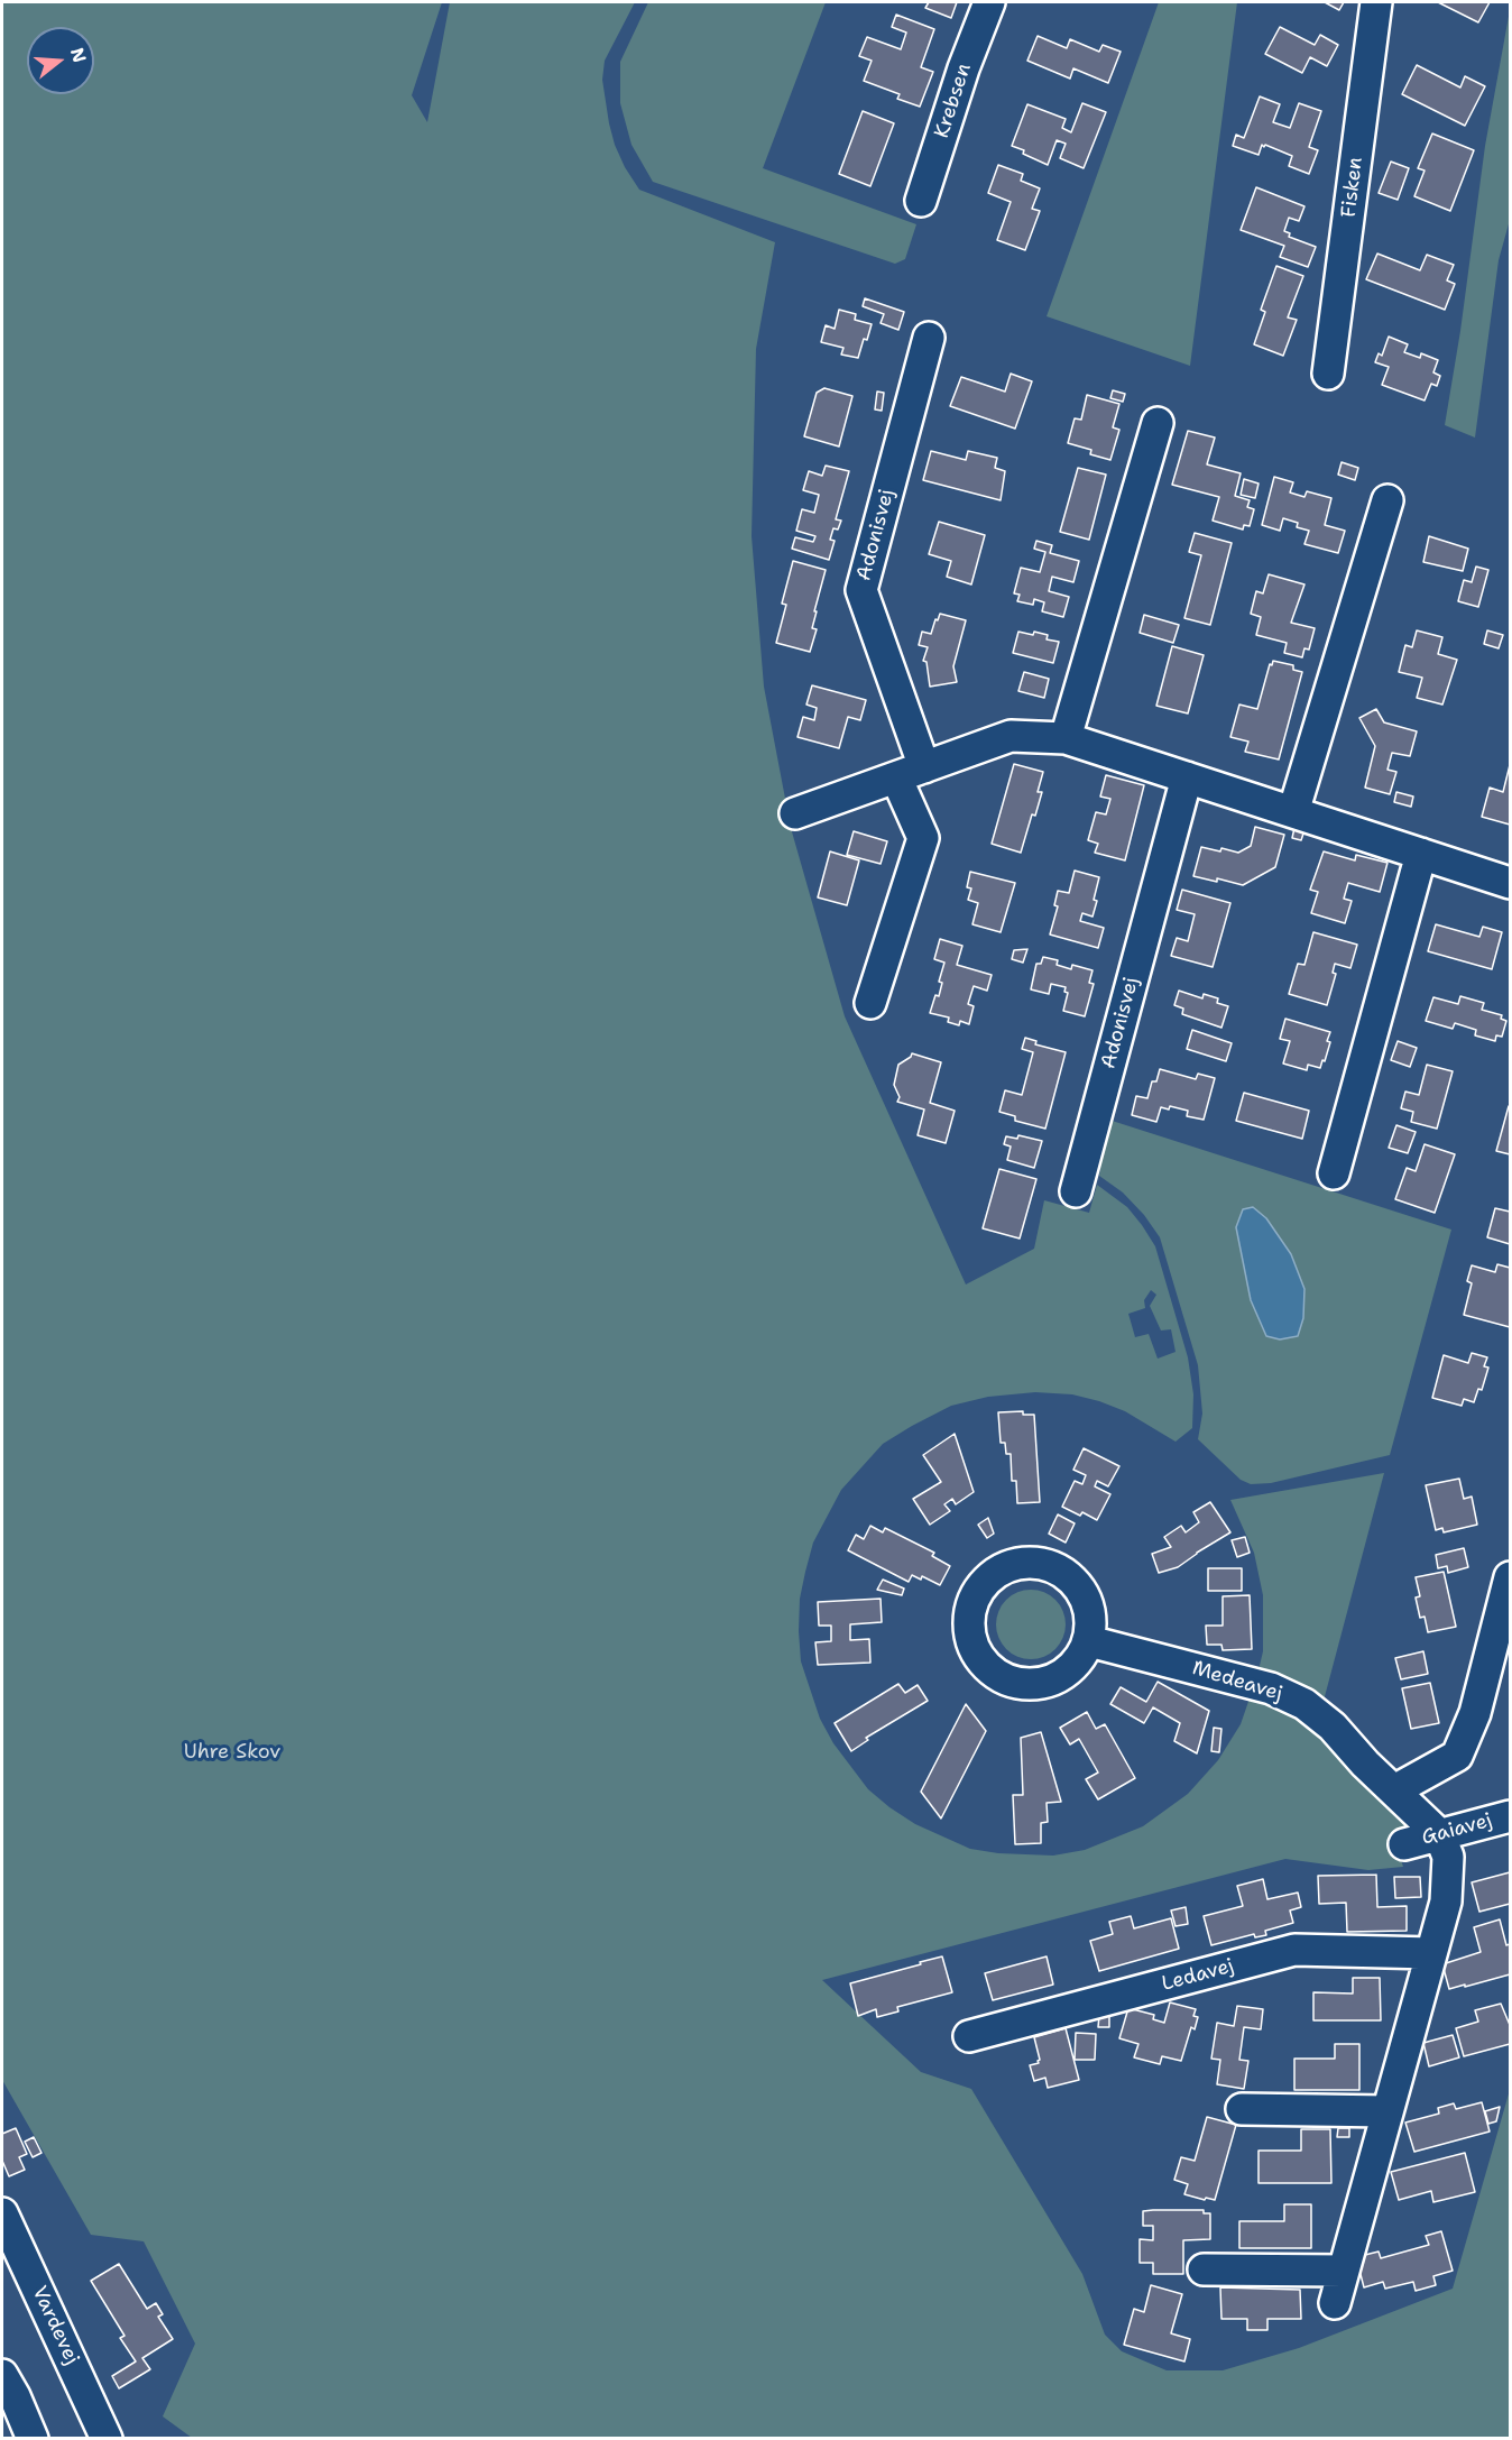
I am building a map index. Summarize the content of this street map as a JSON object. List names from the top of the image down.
{
  "streets": {
    "street": [
      "Krebsen",
      "Fisken",
      "Adonisvej",
      "Medeavej",
      "Gaiavej",
      "Ledavej",
      "Vardevej"
    ]
  },
  "crossings": [
    ["Medeavej", "Gaiavej"]
  ],
  "parks": ["Uhre Skov"],
  "north": "right"
}
